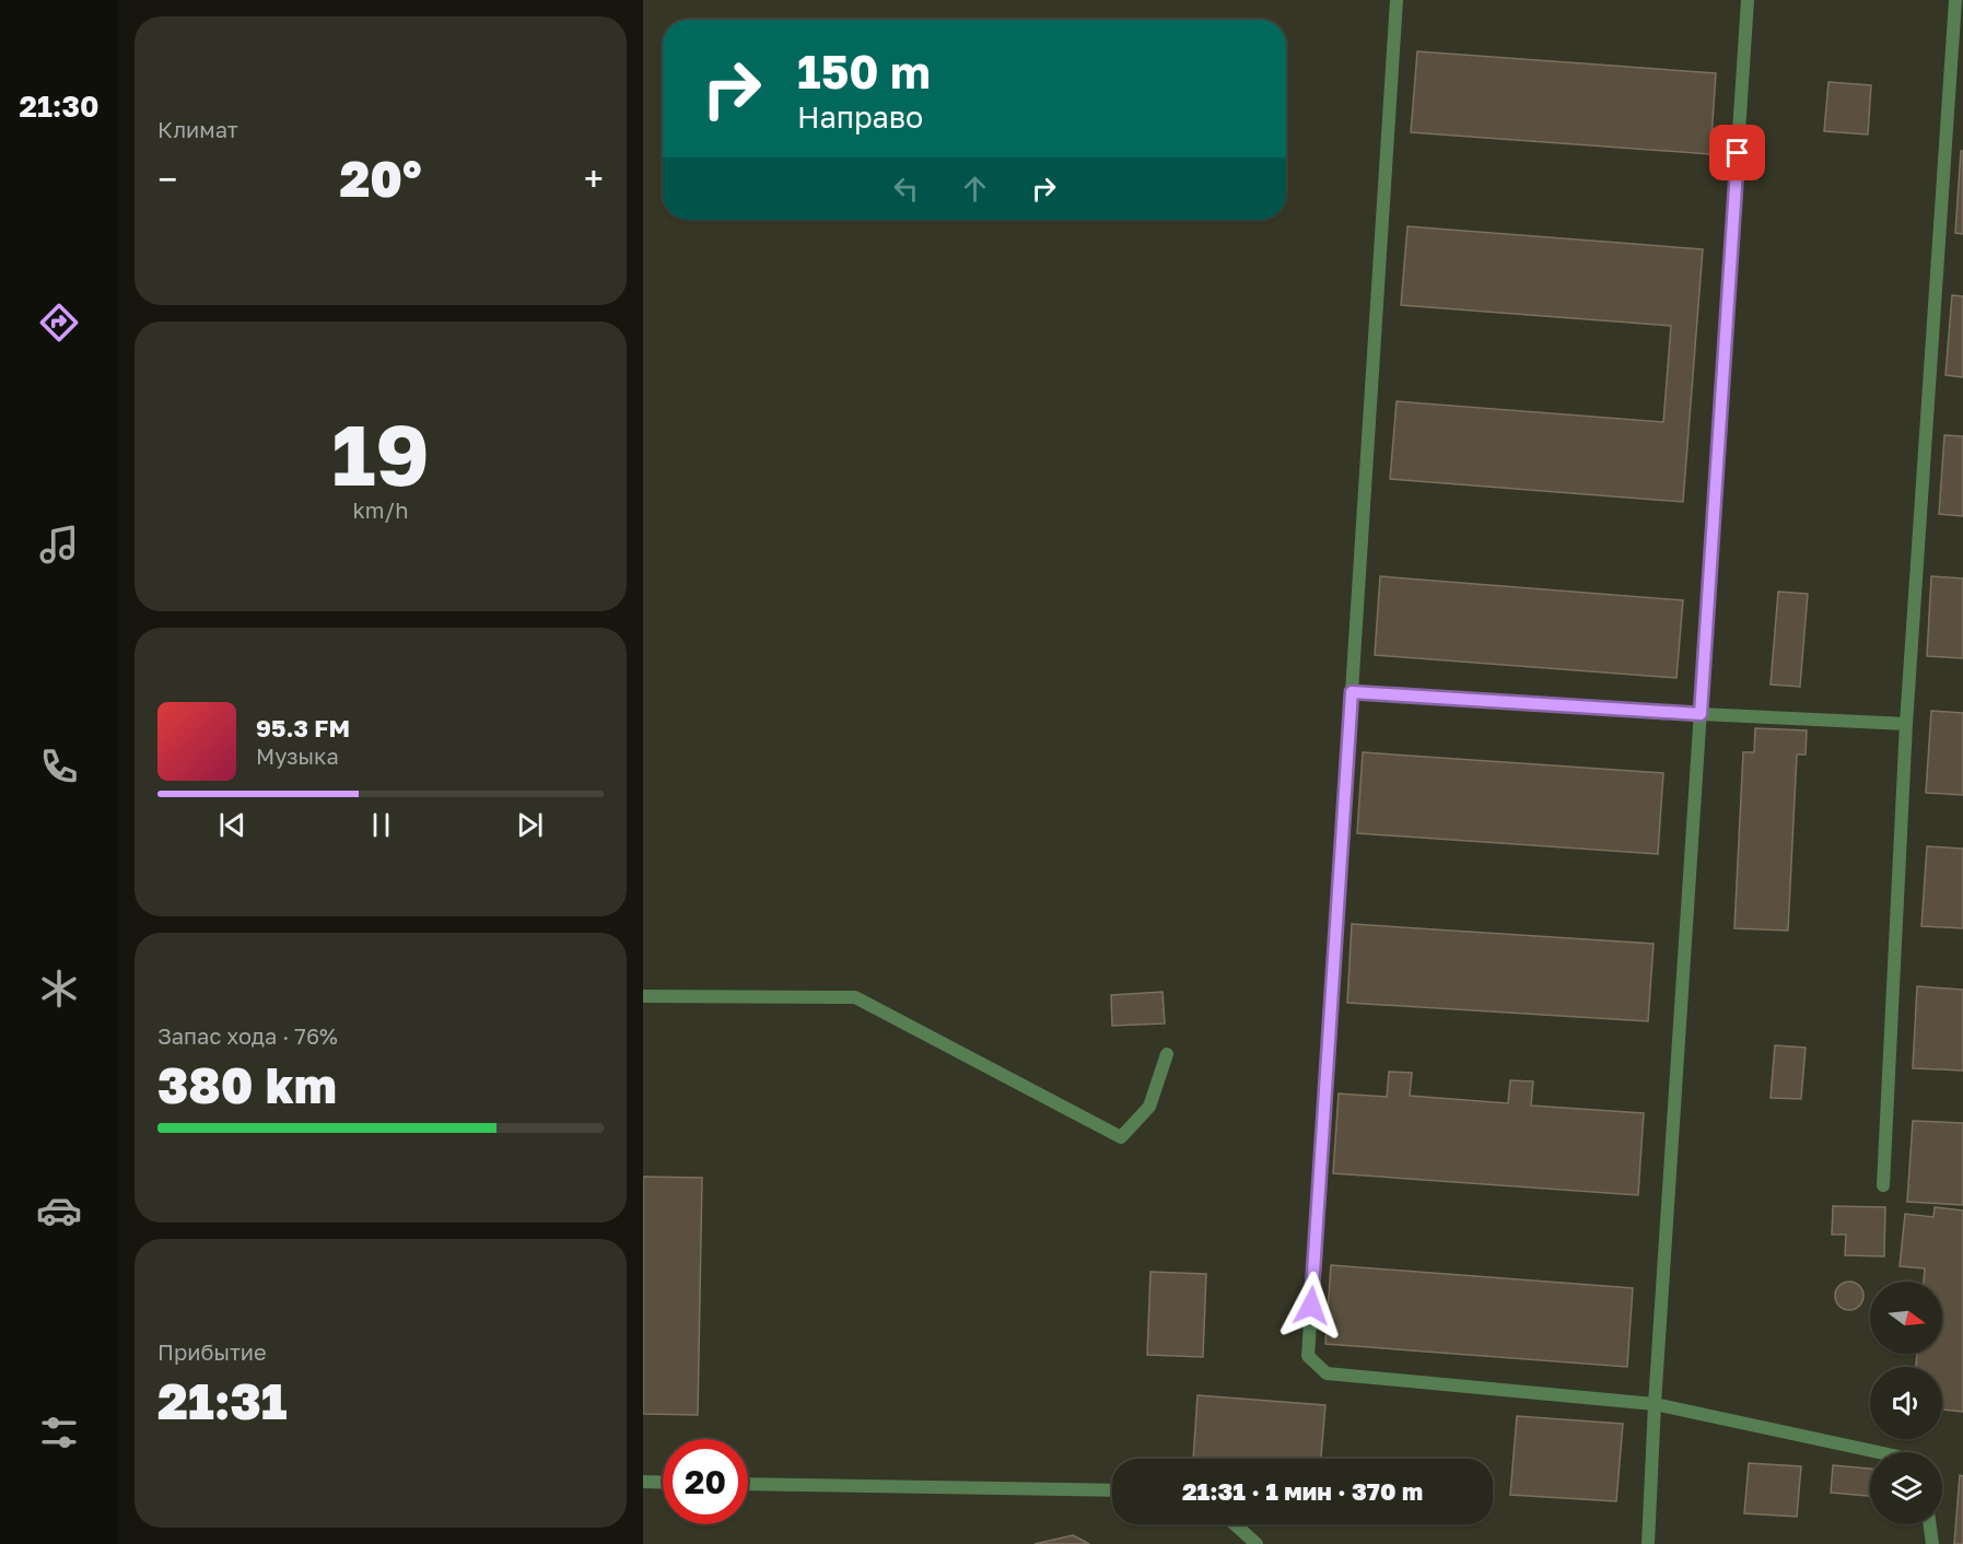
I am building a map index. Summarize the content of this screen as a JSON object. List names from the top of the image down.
{
  "north": "right",
  "page": {
    "tabs": "21:30",
    "tile": [
      "Климат",
      ["19", "km/h"],
      ["Запас хода · 76%", "380 km"],
      ["Прибытие", "21:31"]
    ],
    "turn": ["150 m", "Направо"],
    "heat": ["−", "20°", "+"],
    "song": ["95.3 FM", "Музыка"],
    "limit": "20",
    "trip": "21:31 · 1 мин · 370 m"
  }
}
